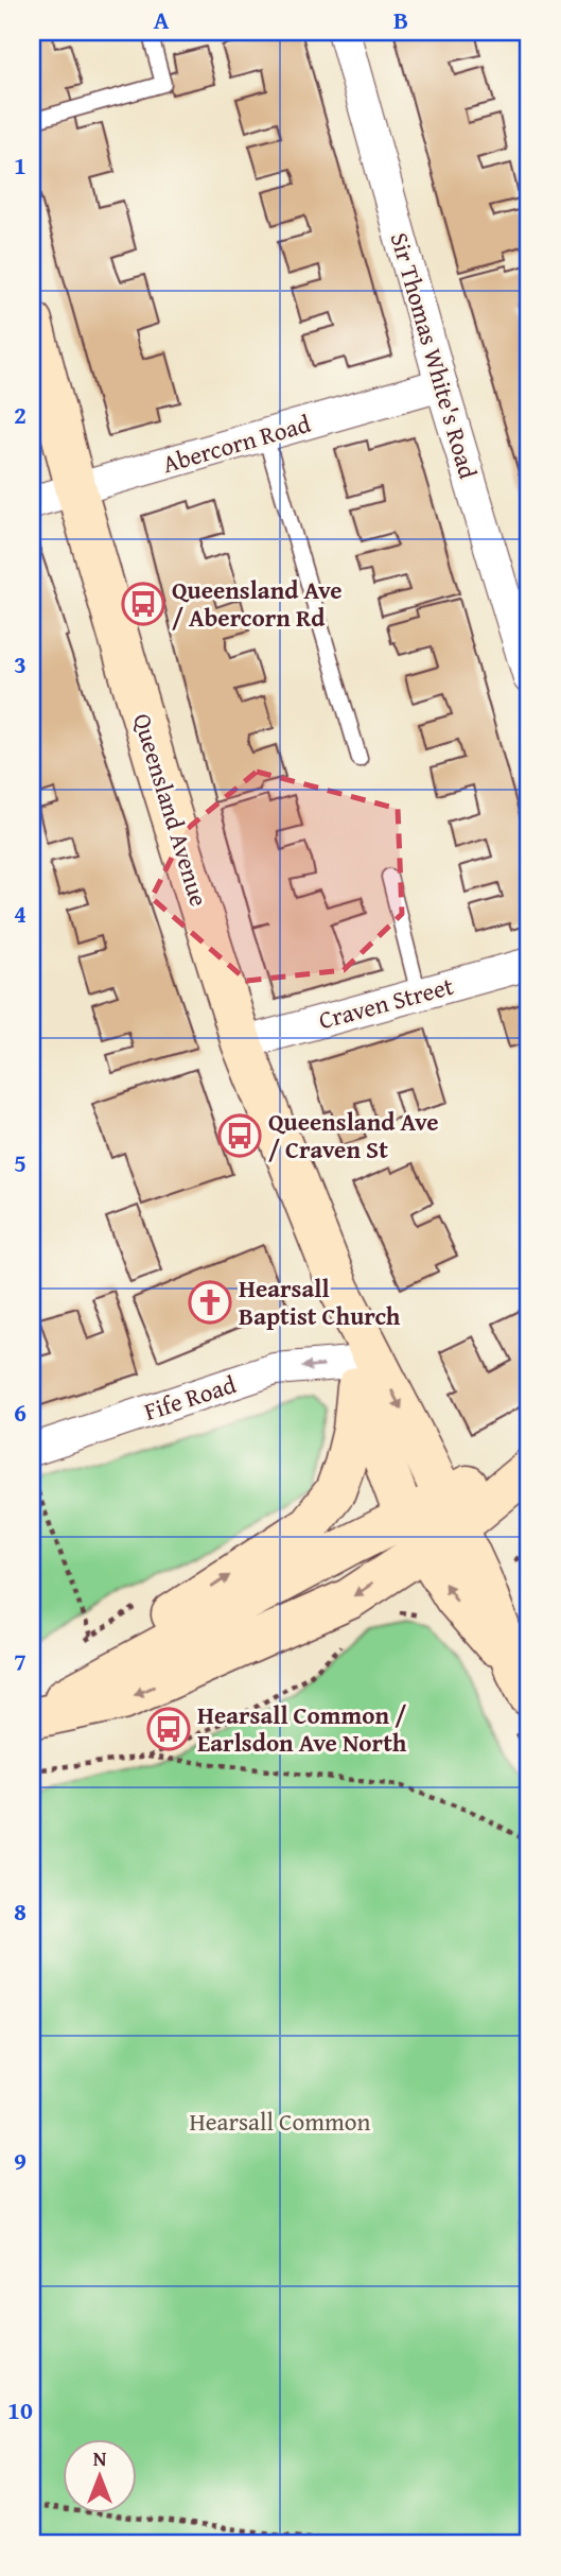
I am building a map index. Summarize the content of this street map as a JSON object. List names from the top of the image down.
{
  "streets": {
    "main road": ["Queensland Avenue"],
    "street": [
      "Sir Thomas White's Road",
      "Abercorn Road",
      "Craven Street",
      "Fife Road"
    ]
  },
  "crossings": [
    ["Sir Thomas White's Road", "Abercorn Road"],
    ["Abercorn Road", "Queensland Avenue"],
    ["Queensland Avenue", "Craven Street"],
    ["Queensland Avenue", "Fife Road"]
  ],
  "one_way": ["Fife Road"],
  "parks": ["Hearsall Common"],
  "places": {
    "bus stop": ["Queensland Ave / Abercorn Rd", "Queensland Ave / Craven St", "Hearsall Common / Earlsdon Ave North"],
    "church": ["Hearsall Baptist Church"]
  },
  "north": "top",
  "grid": {
    "columns": ["A", "B"],
    "rows": [
      "1",
      "2",
      "3",
      "4",
      "5",
      "6",
      "7",
      "8",
      "9",
      "10"
    ]
  }
}
